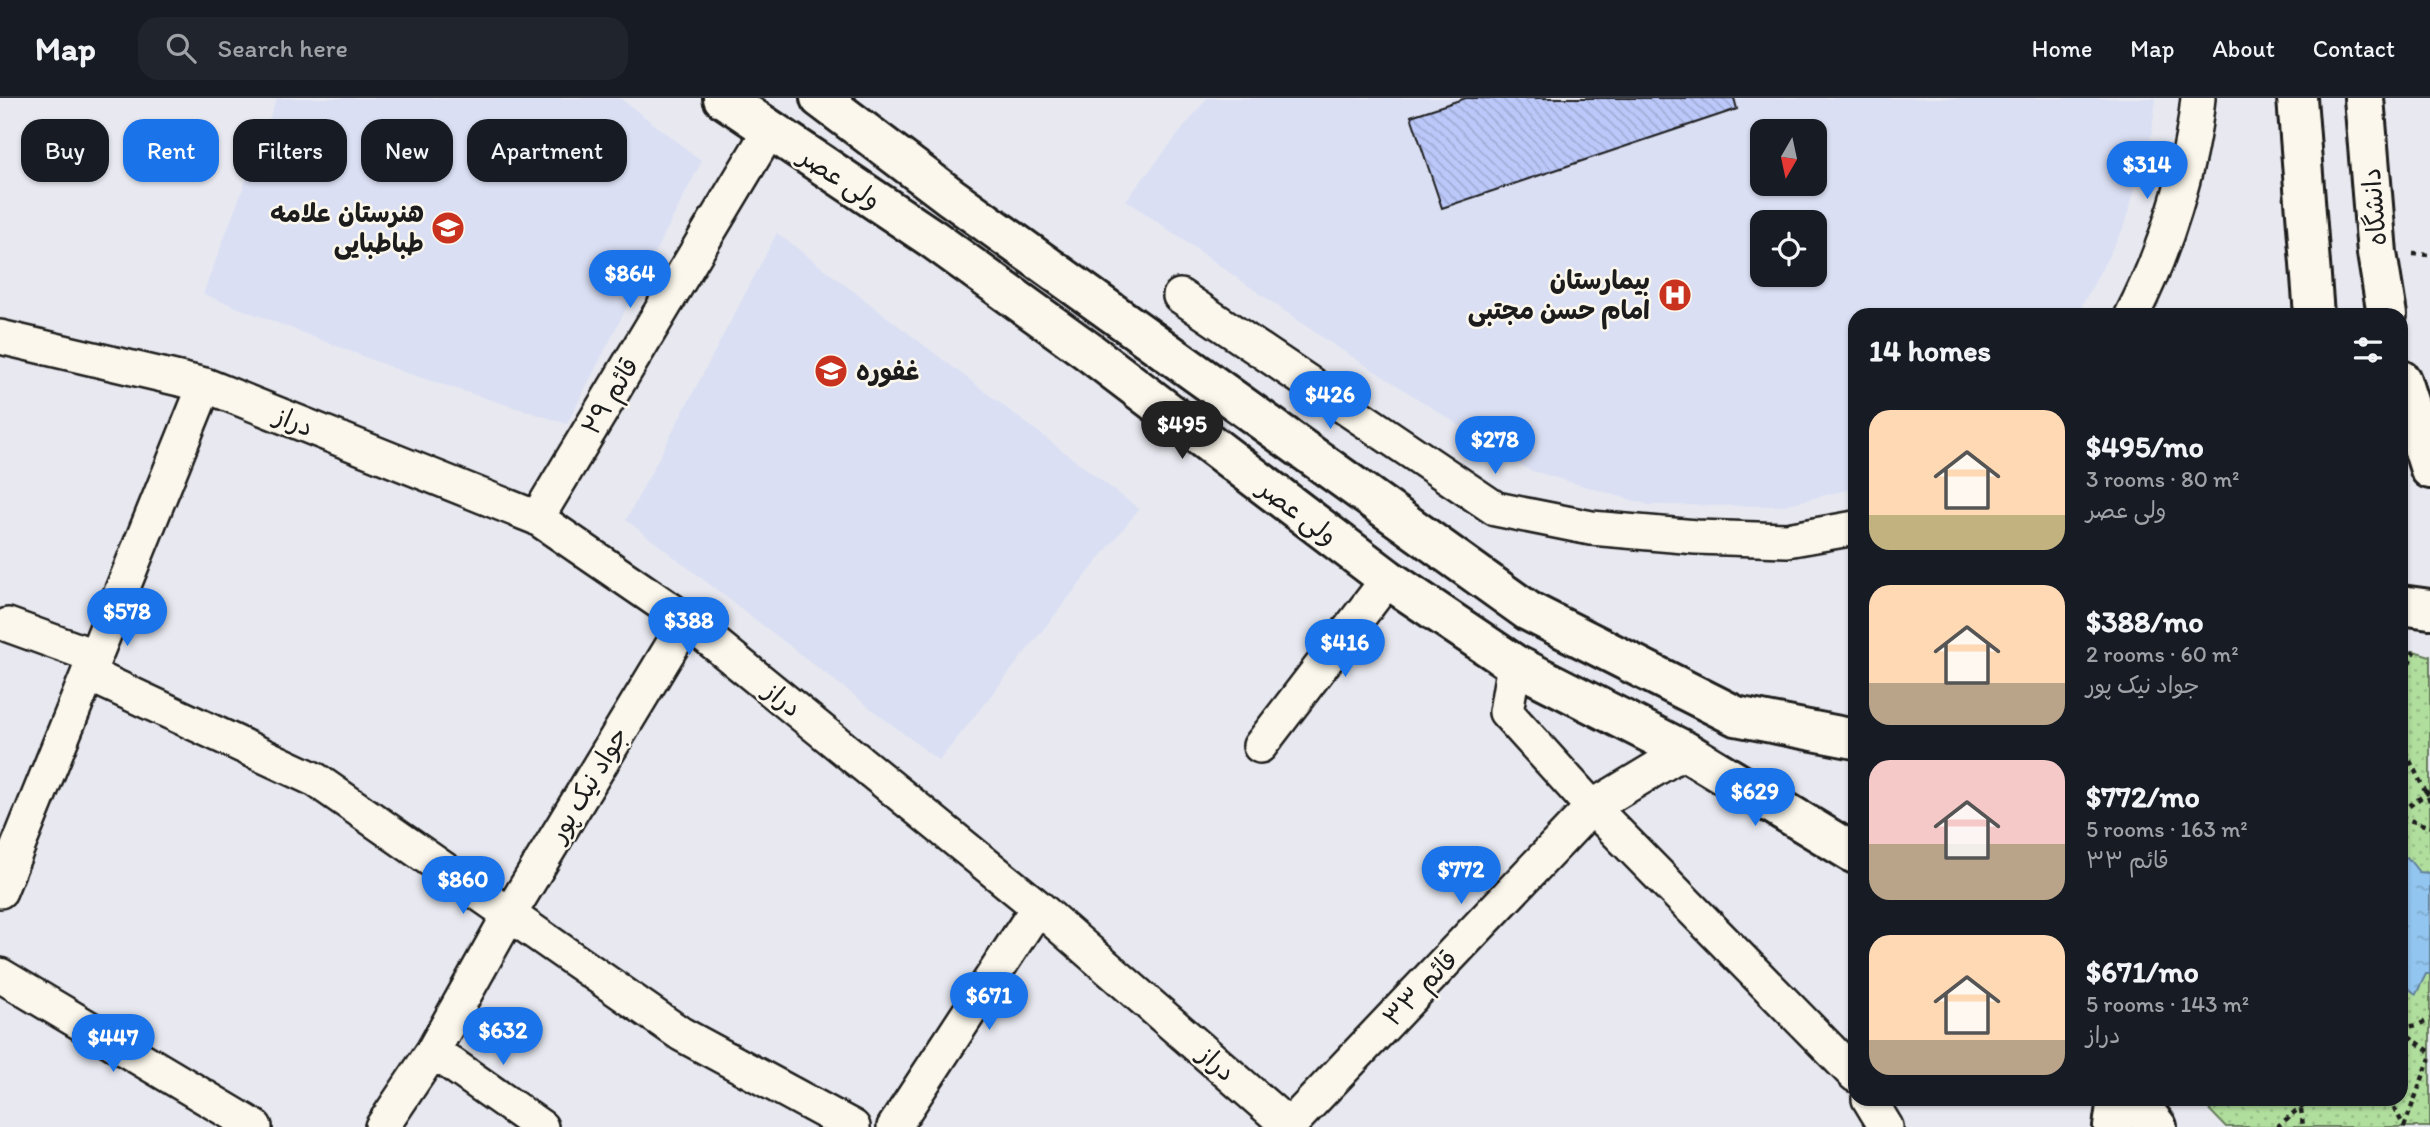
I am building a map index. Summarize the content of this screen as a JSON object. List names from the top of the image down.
{
  "streets": {
    "main road": ["ولی عصر", "دانشگاه"],
    "street": [
      "قائم ۲۹",
      "دراز",
      "جواد نیک پور",
      "قائم ۳۳"
    ]
  },
  "crossings": [
    ["ولی عصر", "قائم ۲۹"],
    ["ولی عصر", "قائم ۳۳"],
    ["قائم ۲۹", "دراز"],
    ["دراز", "جواد نیک پور"],
    ["دراز", "قائم ۳۳"]
  ],
  "places": {
    "school or university": ["هنرستان علامه طباطبایی", "غفوره"],
    "hospital": ["بیمارستان امام حسن مجتبی"]
  },
  "north": "bottom",
  "page": {
    "header": "Map",
    "search": "Search here",
    "nav": [
      "Home",
      "Map",
      "About",
      "Contact"
    ],
    "chip": [
      "Buy",
      "Rent",
      "Filters",
      "New",
      "Apartment"
    ],
    "price": [
      "$314",
      "$864",
      "$426",
      "$495",
      "$278",
      "$578",
      "$388",
      "$416",
      "$629",
      "$772",
      "$860",
      "$671",
      "$632",
      "$447"
    ],
    "heading": "14 homes",
    "list": [
      {
        "name": "$495/mo",
        "note": "3 rooms · 80 m² · ولی عصر"
      },
      {
        "name": "$388/mo",
        "note": "2 rooms · 60 m² · جواد نیک پور"
      },
      {
        "name": "$772/mo",
        "note": "5 rooms · 163 m² · قائم ۳۳"
      },
      {
        "name": "$671/mo",
        "note": "5 rooms · 143 m² · دراز"
      }
    ]
  }
}
